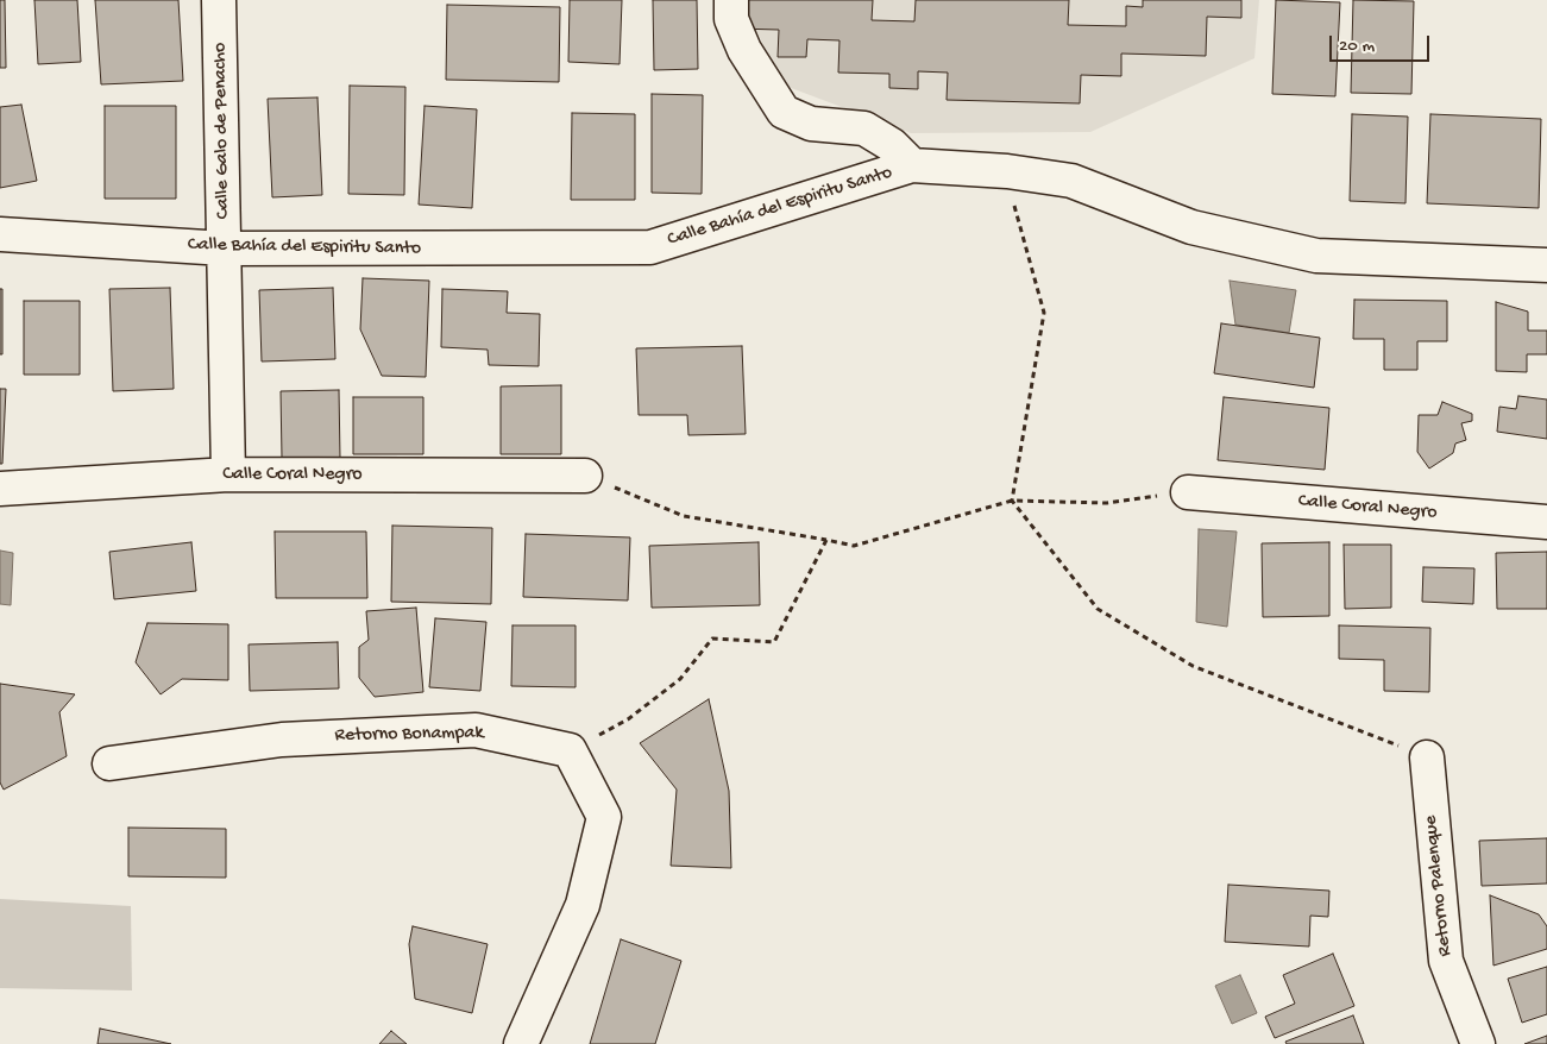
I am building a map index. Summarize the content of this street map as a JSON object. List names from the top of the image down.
{
  "streets": {
    "street": [
      "Calle Galo de Penacho",
      "Calle Bahía del Espiritu Santo",
      "Calle Coral Negro",
      "Retorno Bonampak",
      "Retorno Palenque"
    ]
  },
  "crossings": [
    ["Calle Galo de Penacho", "Calle Bahía del Espiritu Santo"],
    ["Calle Galo de Penacho", "Calle Coral Negro"]
  ],
  "scale_bar": "20 m"
}
